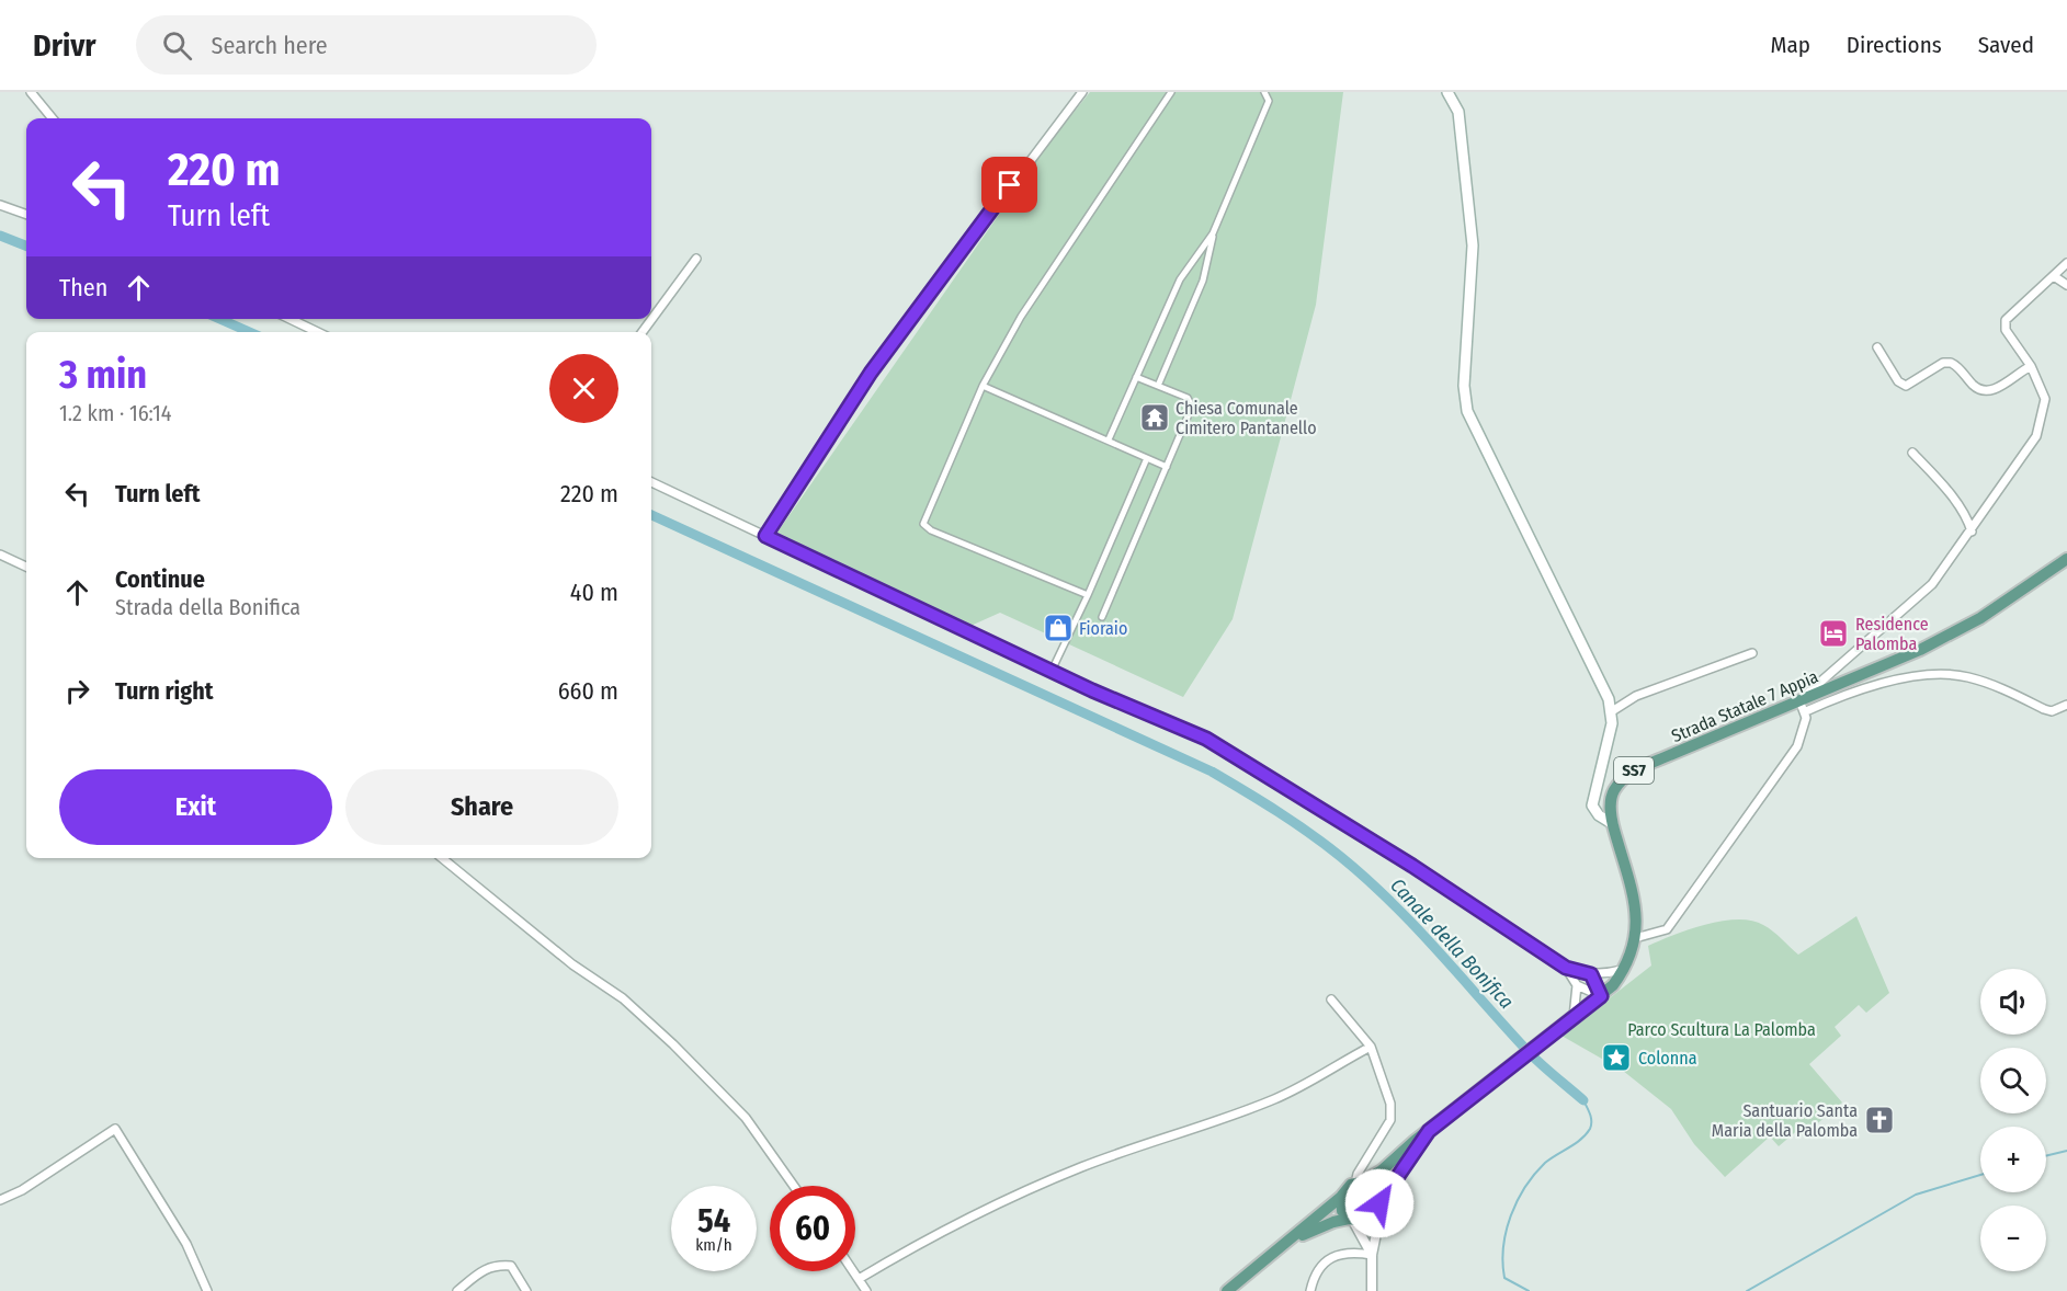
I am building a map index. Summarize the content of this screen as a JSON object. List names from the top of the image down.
{
  "streets": {
    "main road": ["Strada Statale 7 Appia", "SS7"]
  },
  "water": ["Canale della Bonifica"],
  "parks": ["Parco Scultura La Palomba"],
  "places": {
    "temple": ["Chiesa Comunale Cimitero Pantanello"],
    "shop": ["Fioraio"],
    "hotel": ["Residence Palomba"],
    "place": ["Colonna"],
    "church": ["Santuario Santa Maria della Palomba"]
  },
  "page": {
    "header": "Drivr",
    "search": "Search here",
    "nav": ["Map", "Directions", "Saved"],
    "turn": ["220 m", "Turn left"],
    "then": "Then",
    "heading": ["3 min", "1.2 km · 16:14"],
    "list": [
      {
        "name": "Turn left",
        "value": "220 m"
      },
      {
        "name": "Continue",
        "note": "Strada della Bonifica",
        "value": "40 m"
      },
      {
        "name": "Turn right",
        "value": "660 m"
      }
    ],
    "buttons": ["Exit", "Share"],
    "map_buttons": ["+", "−"],
    "speed": "54 km/h",
    "limit": "60"
  }
}
